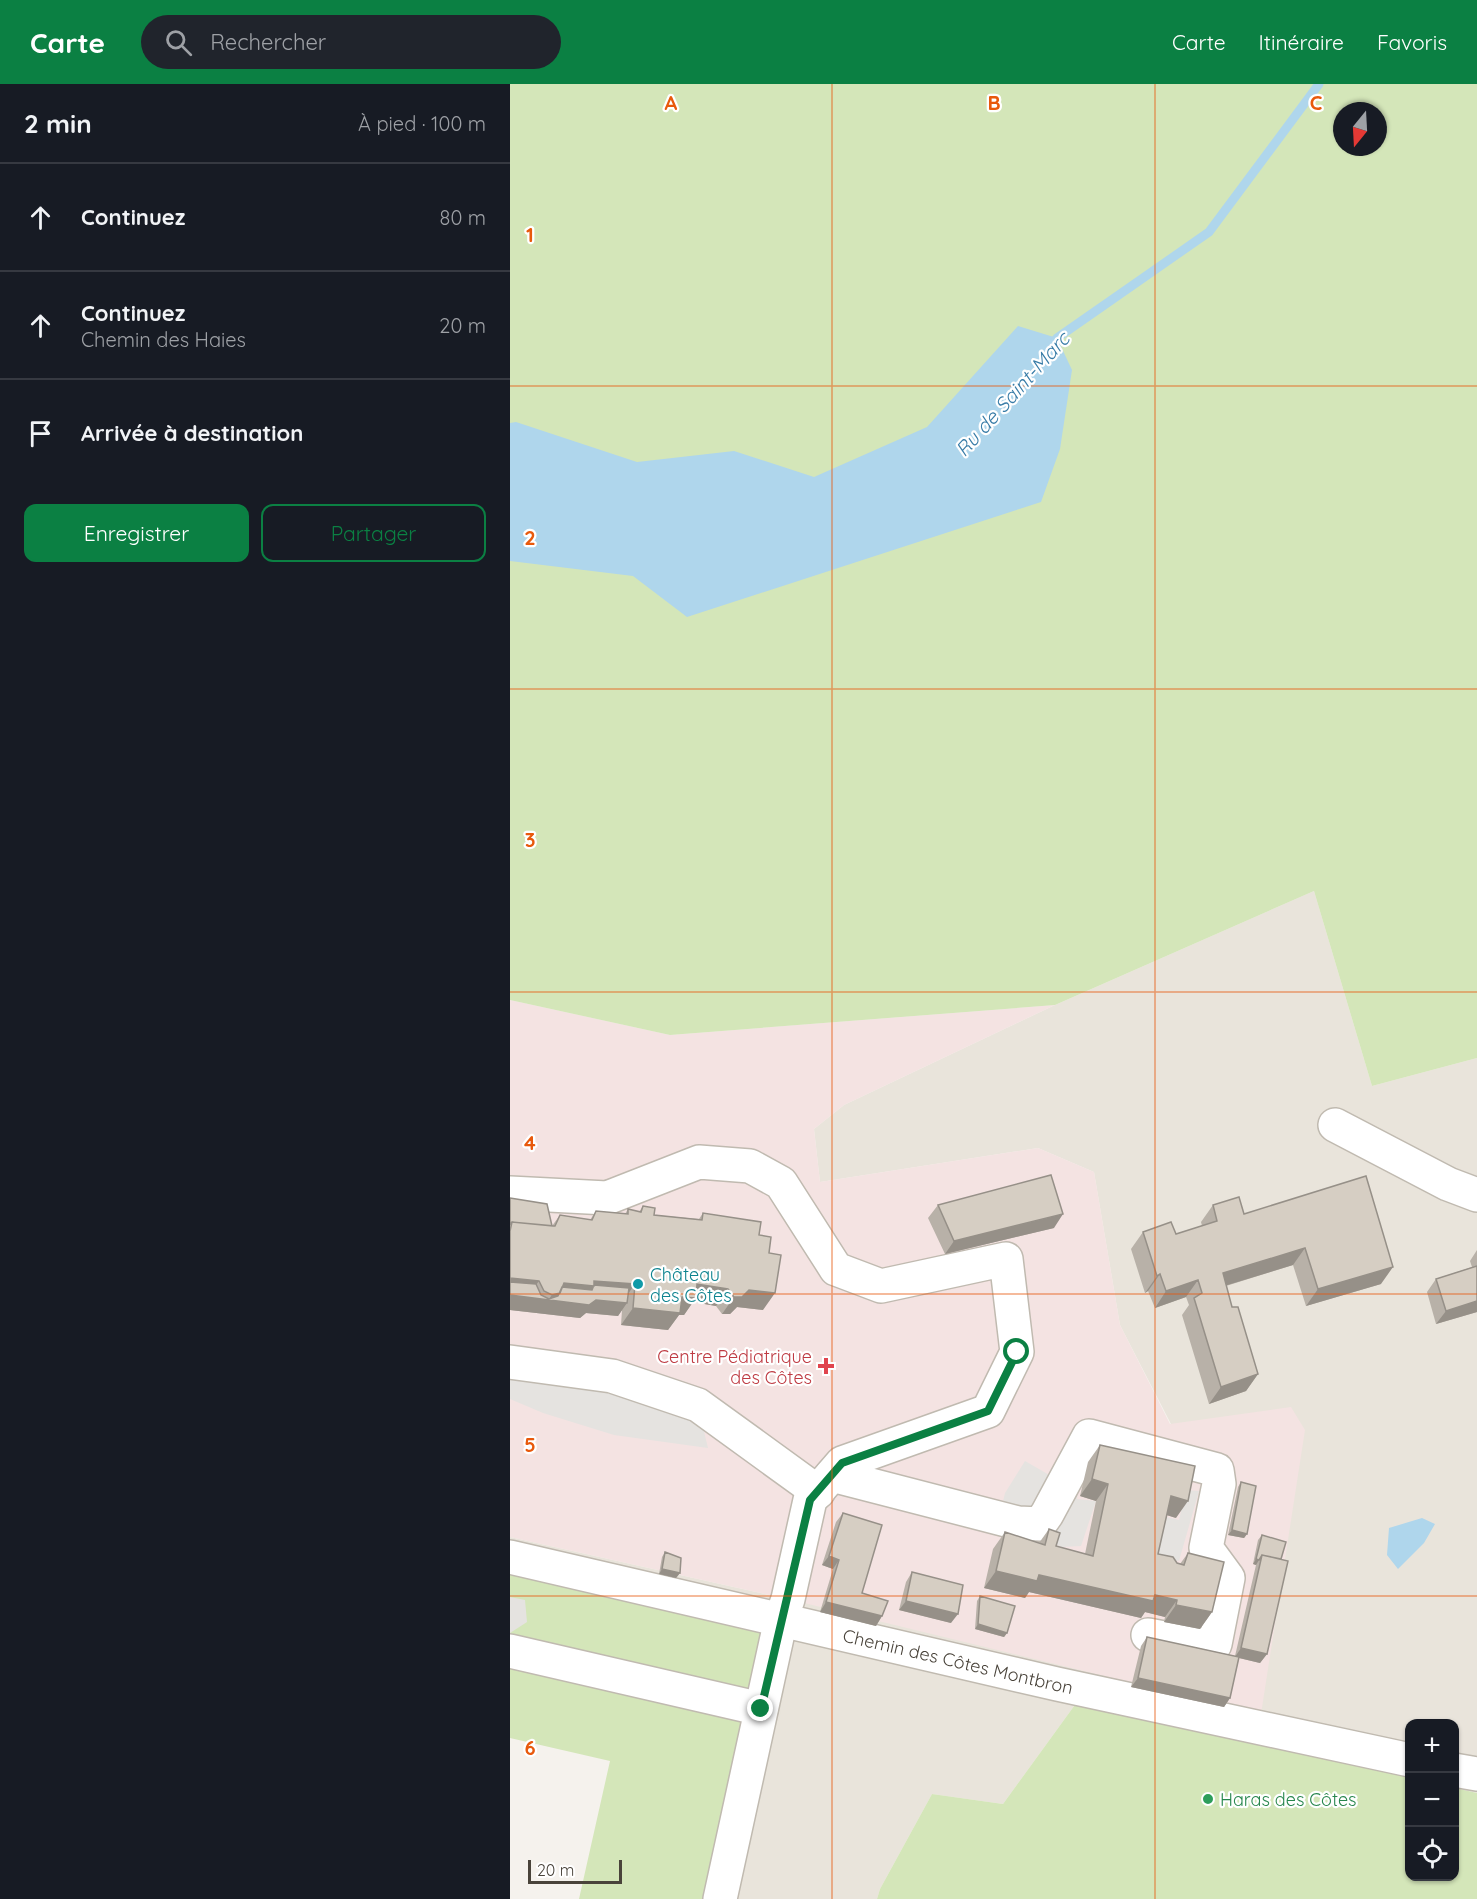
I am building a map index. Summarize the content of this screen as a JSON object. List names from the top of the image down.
{
  "streets": {
    "street": ["Chemin des Côtes Montbron"]
  },
  "water": ["Ru de Saint-Marc"],
  "places": {
    "other": ["Château des Côtes", "Haras des Côtes"],
    "health": ["Centre Pédiatrique des Côtes"]
  },
  "scale_bar": "20 m",
  "north": "bottom",
  "page": {
    "header": "Carte",
    "search": "Rechercher",
    "nav": ["Carte", "Itinéraire", "Favoris"],
    "heading": ["2 min", "À pied · 100 m"],
    "list": [
      ["Continuez", "80 m"],
      ["Continuez", "Chemin des Haies", "20 m"],
      "Arrivée à destination"
    ],
    "buttons": ["Enregistrer", "Partager"],
    "map_buttons": ["+", "−"],
    "scale": "20 m"
  },
  "grid": {
    "columns": ["A", "B", "C"],
    "rows": [
      "1",
      "2",
      "3",
      "4",
      "5",
      "6"
    ]
  }
}
